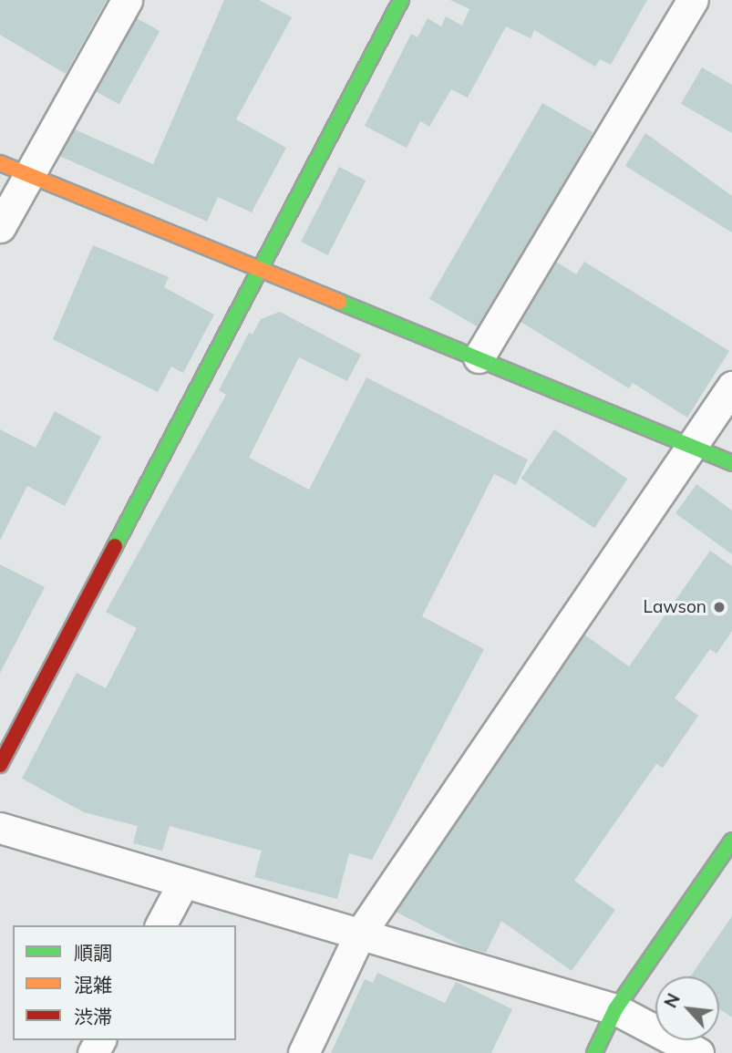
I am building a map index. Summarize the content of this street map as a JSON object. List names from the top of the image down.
{
  "places": ["Lawson"],
  "legend": ["順調", "混雑", "渋滞"],
  "north": "top left"
}
